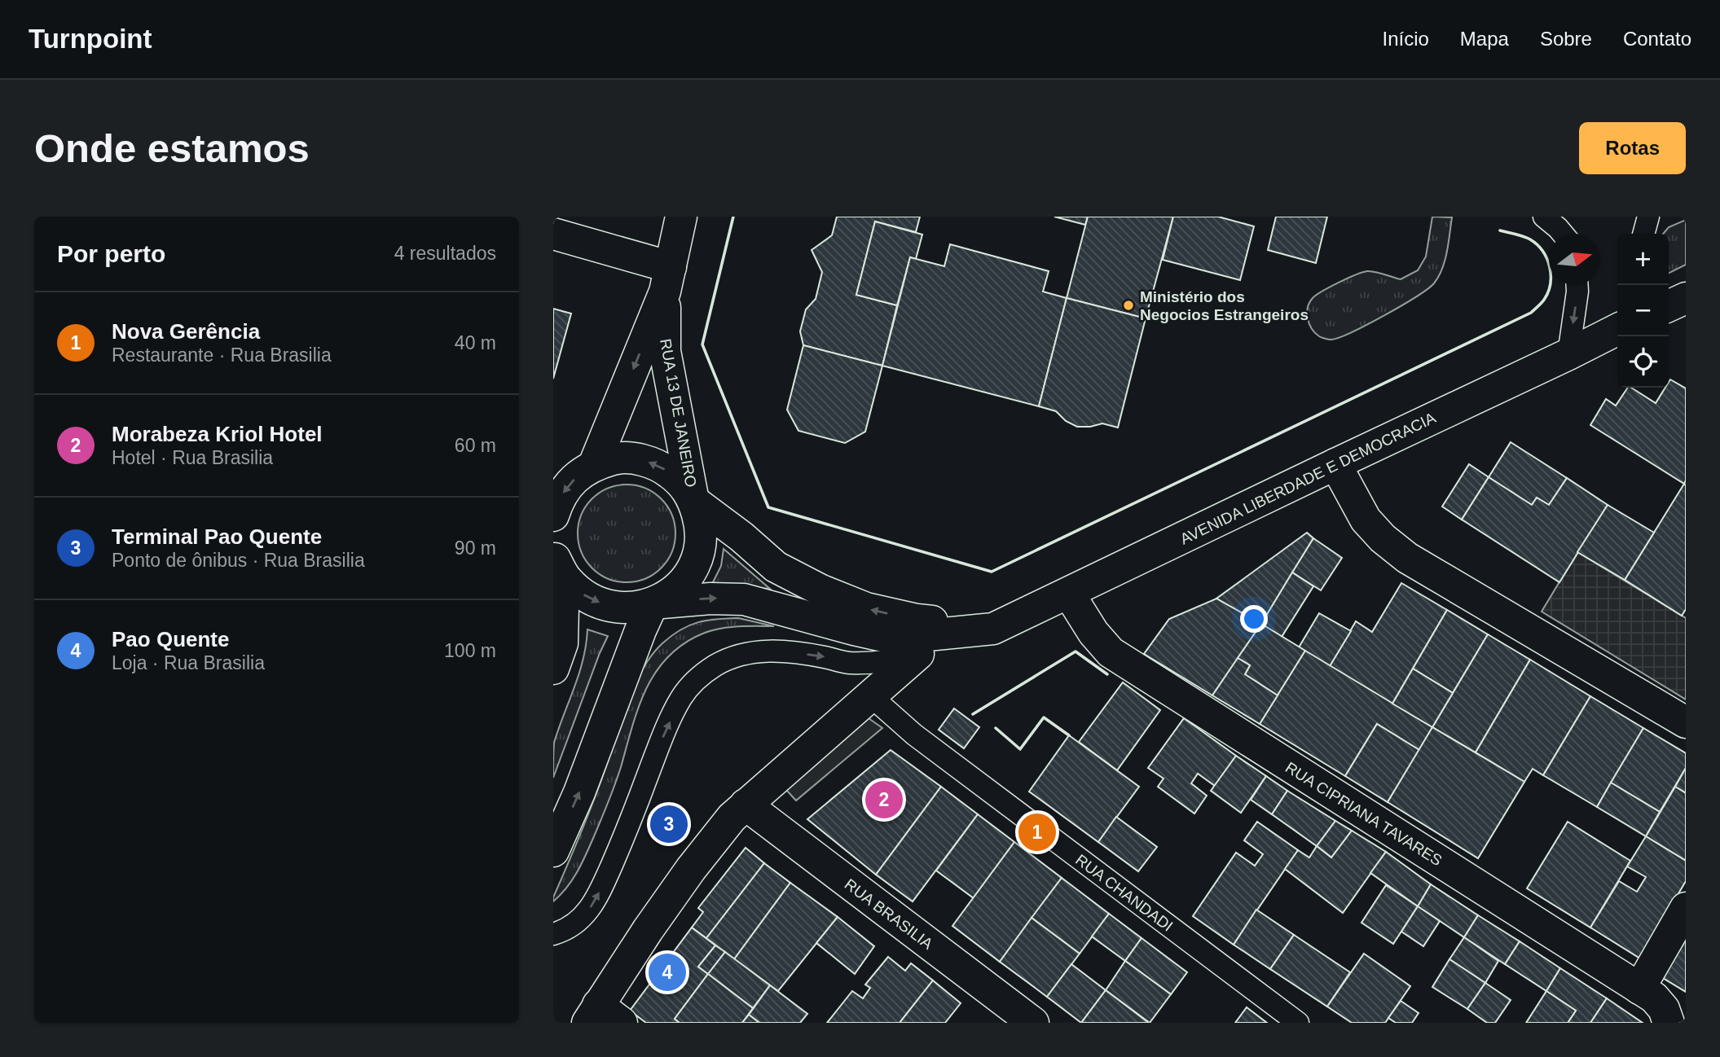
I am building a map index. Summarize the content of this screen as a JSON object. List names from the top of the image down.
{
  "streets": {
    "street": [
      "RUA 13 DE JANEIRO",
      "AVENIDA LIBERDADE E DEMOCRACIA",
      "RUA CIPRIANA TAVARES",
      "RUA BRASILIA"
    ],
    "lane": ["RUA CHANDADI"]
  },
  "crossings": [
    ["RUA 13 DE JANEIRO", "AVENIDA LIBERDADE E DEMOCRACIA"],
    ["AVENIDA LIBERDADE E DEMOCRACIA", "RUA CIPRIANA TAVARES"]
  ],
  "places": ["Ministério dos Negocios Estrangeiros"],
  "north": "right",
  "page": {
    "header": "Turnpoint",
    "nav": [
      "Início",
      "Mapa",
      "Sobre",
      "Contato"
    ],
    "buttons": "Rotas",
    "title": "Onde estamos",
    "heading": ["Por perto", "4 resultados"],
    "map_buttons": ["+", "−"],
    "list": [
      {
        "mark": "1",
        "name": "Nova Gerência",
        "note": "Restaurante · Rua Brasilia",
        "value": "40 m"
      },
      {
        "mark": "2",
        "name": "Morabeza Kriol Hotel",
        "note": "Hotel · Rua Brasilia",
        "value": "60 m"
      },
      {
        "mark": "3",
        "name": "Terminal Pao Quente",
        "note": "Ponto de ônibus · Rua Brasilia",
        "value": "90 m"
      },
      {
        "mark": "4",
        "name": "Pao Quente",
        "note": "Loja · Rua Brasilia",
        "value": "100 m"
      }
    ],
    "pins": [
      "2",
      "3",
      "1",
      "4"
    ]
  }
}
